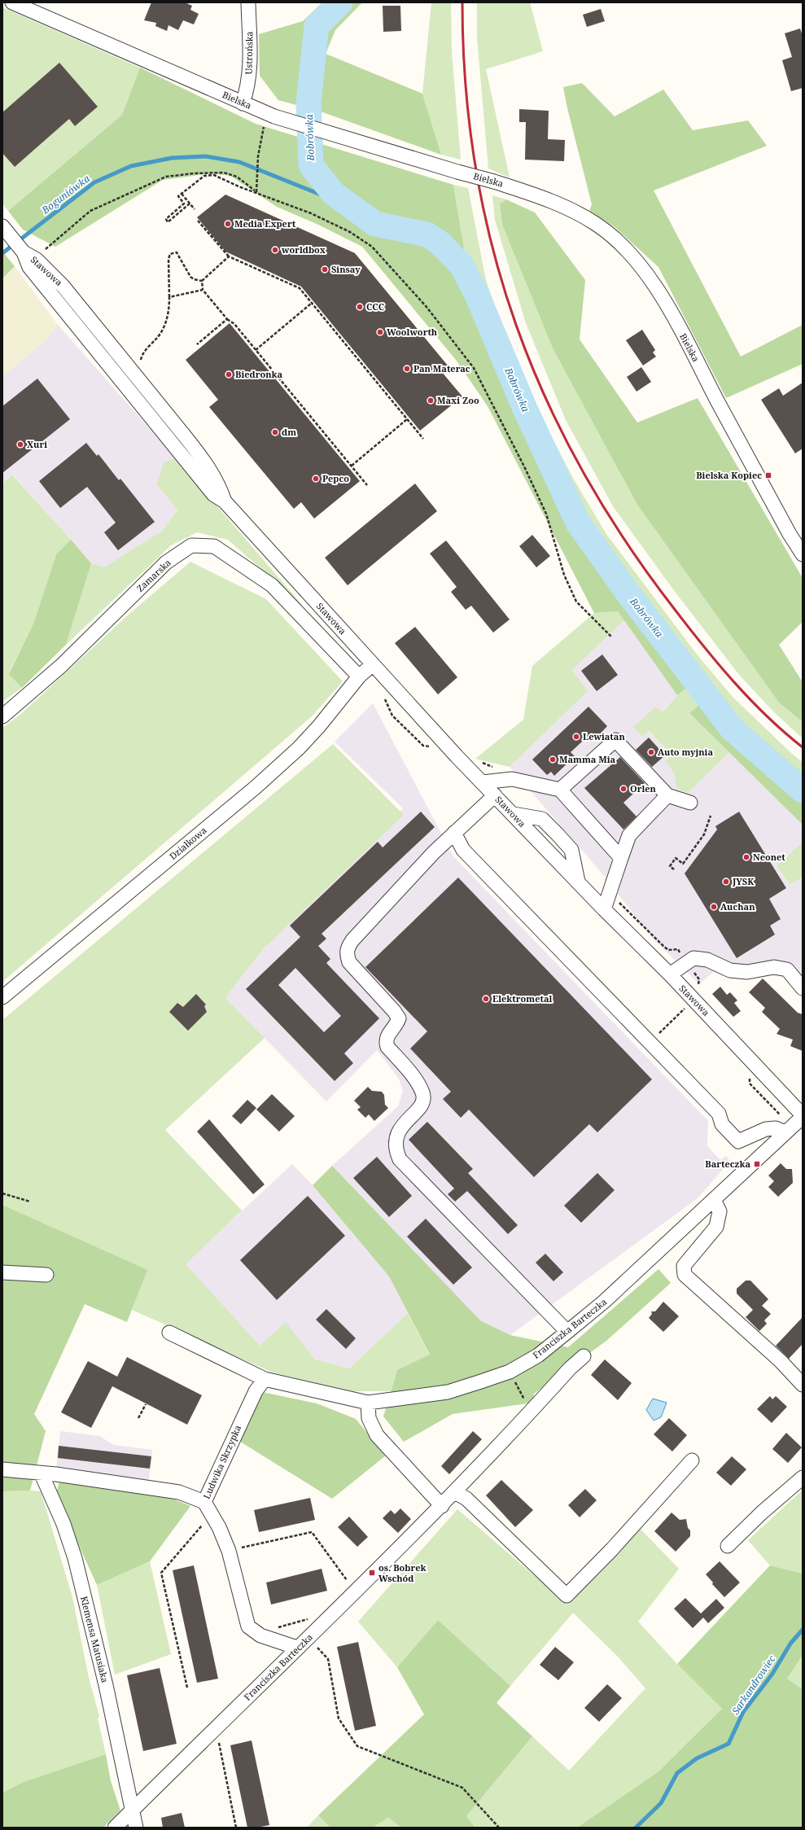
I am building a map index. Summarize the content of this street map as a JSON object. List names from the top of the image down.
{
  "streets": {
    "street": [
      "Ustrońska",
      "Bielska",
      "Stawowa",
      "Zamarska",
      "Działkowa",
      "Franciszka Barteczka",
      "Ludwika Skrzypka",
      "Klemensa Matusiaka"
    ]
  },
  "crossings": [
    ["Ustrońska", "Bielska"],
    ["Stawowa", "Franciszka Barteczka"],
    ["Zamarska", "Działkowa"],
    ["Franciszka Barteczka", "Ludwika Skrzypka"],
    ["Franciszka Barteczka", "Klemensa Matusiaka"]
  ],
  "water": ["Bobrówka", "Boguniówka", "Sarkandrowiec"],
  "places": {
    "other": [
      "Media Expert",
      "worldbox",
      "Sinsay",
      "CCC",
      "Woolworth",
      "Pan Materac",
      "Biedronka",
      "Maxi Zoo",
      "dm",
      "Xuri",
      "Pepco",
      "Lewiatan",
      "Auto myjnia",
      "Mamma Mia",
      "Orlen",
      "Neonet",
      "JYSK",
      "Auchan",
      "Elektrometal"
    ],
    "transit": ["Bielska Kopiec", "Barteczka", "os. Bobrek Wschód"]
  }
}
